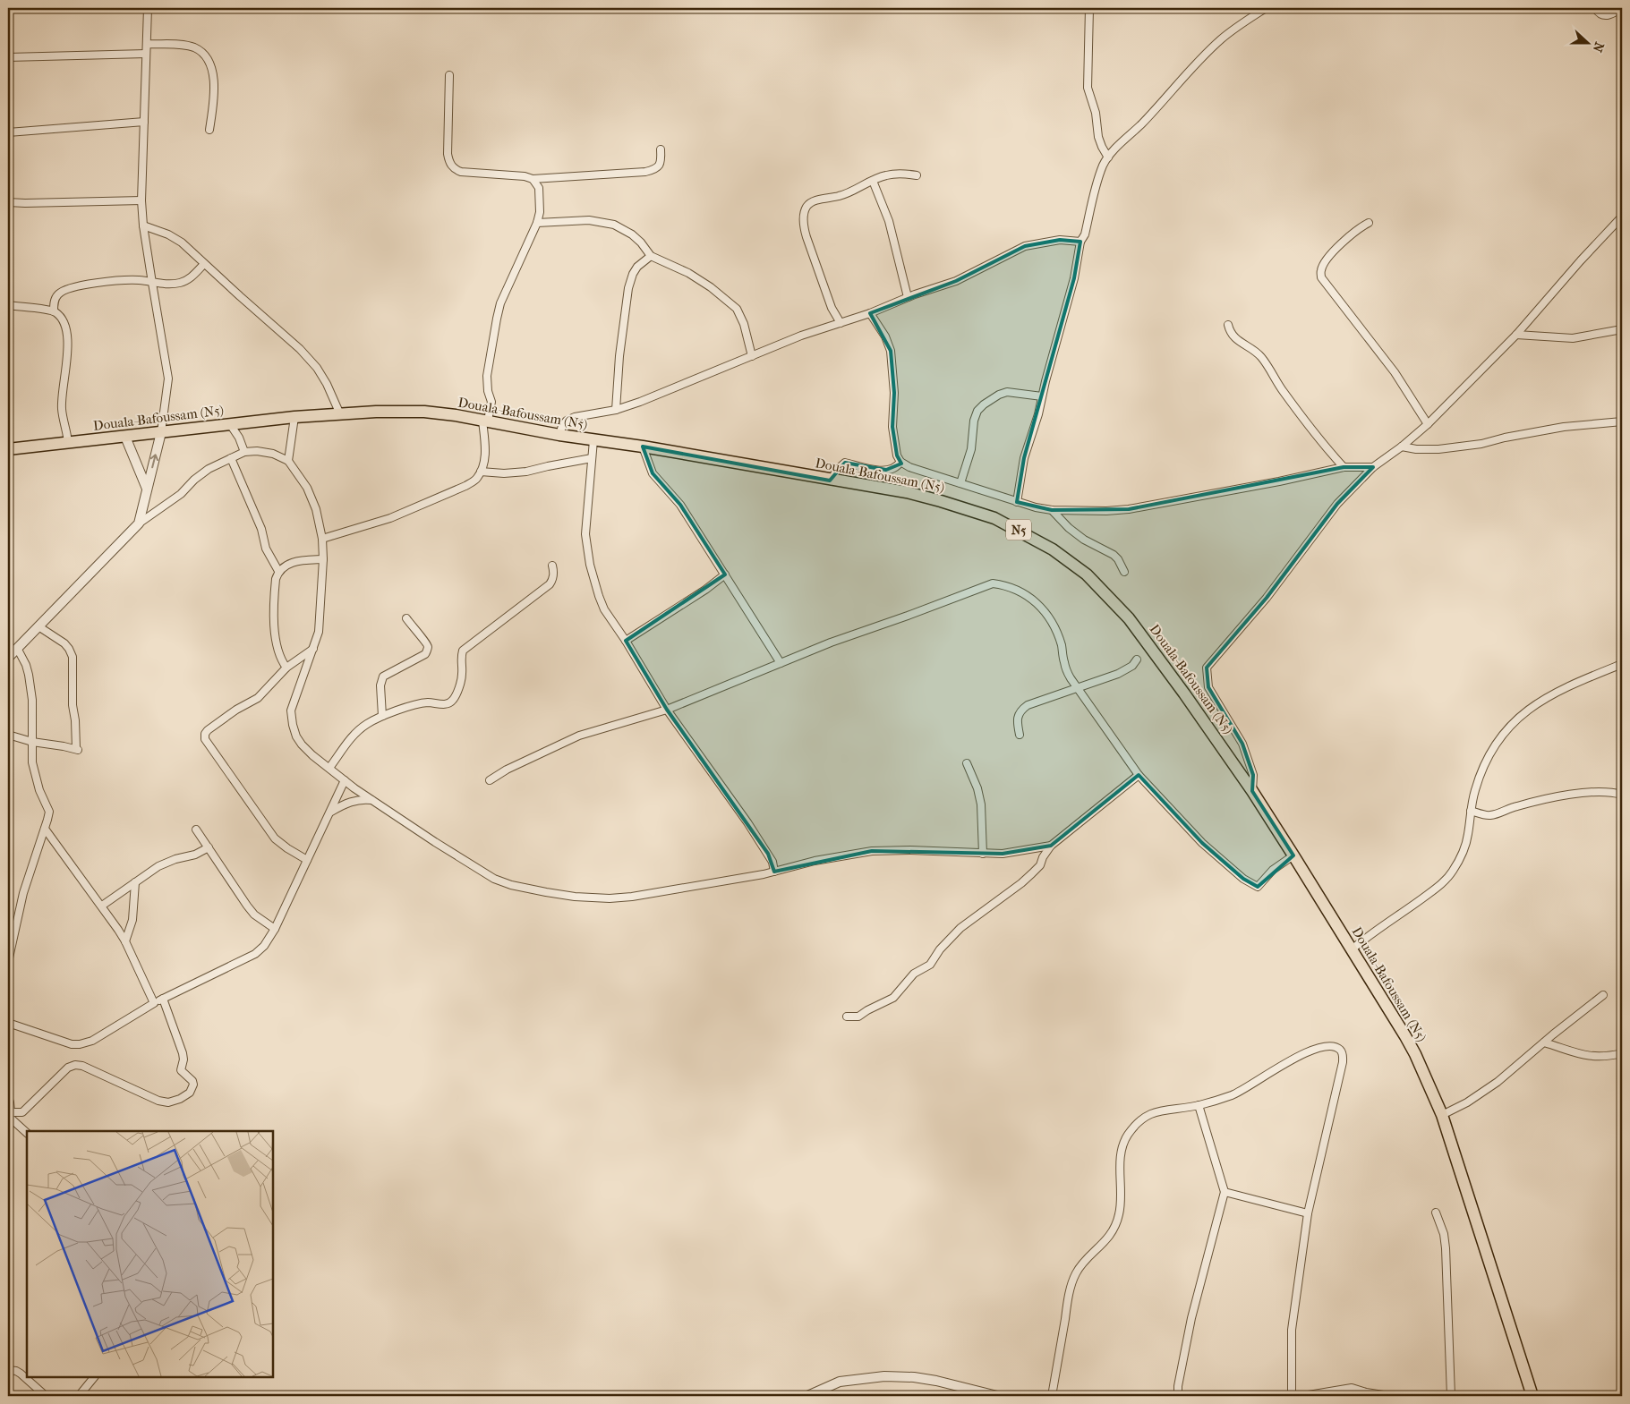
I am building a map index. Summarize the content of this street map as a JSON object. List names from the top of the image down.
{
  "streets": {
    "highway": ["Douala-Bafoussam (N5)", "N5"]
  },
  "north": "right"
}
